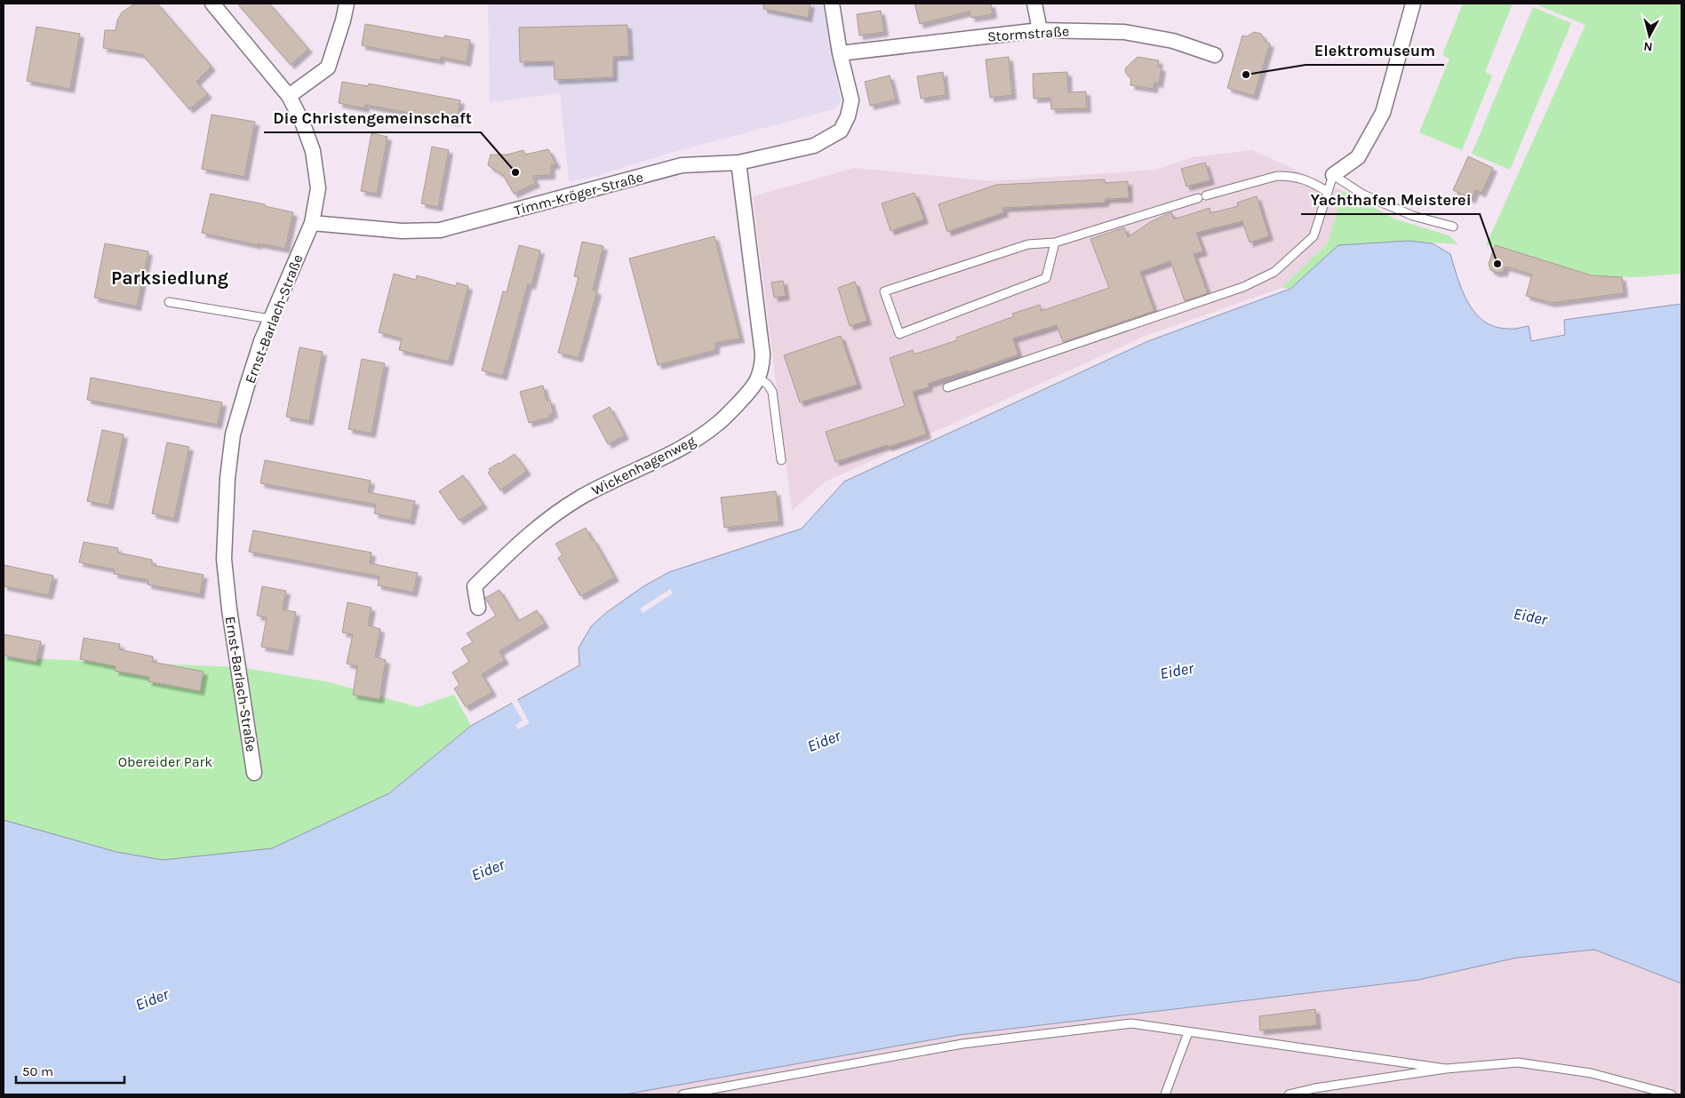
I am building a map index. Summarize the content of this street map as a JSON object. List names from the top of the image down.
{
  "streets": {
    "street": [
      "Stormstraße",
      "Timm-Kröger-Straße",
      "Ernst-Barlach-Straße",
      "Wickenhagenweg"
    ]
  },
  "crossings": [
    ["Stormstraße", "Timm-Kröger-Straße"],
    ["Timm-Kröger-Straße", "Ernst-Barlach-Straße"],
    ["Timm-Kröger-Straße", "Wickenhagenweg"]
  ],
  "districts": ["Parksiedlung"],
  "water": ["Eider"],
  "parks": ["Obereider Park"],
  "places": ["Elektromuseum", "Die Christengemeinschaft", "Yachthafen Meisterei"],
  "scale_bar": "50 m",
  "north": "bottom"
}
